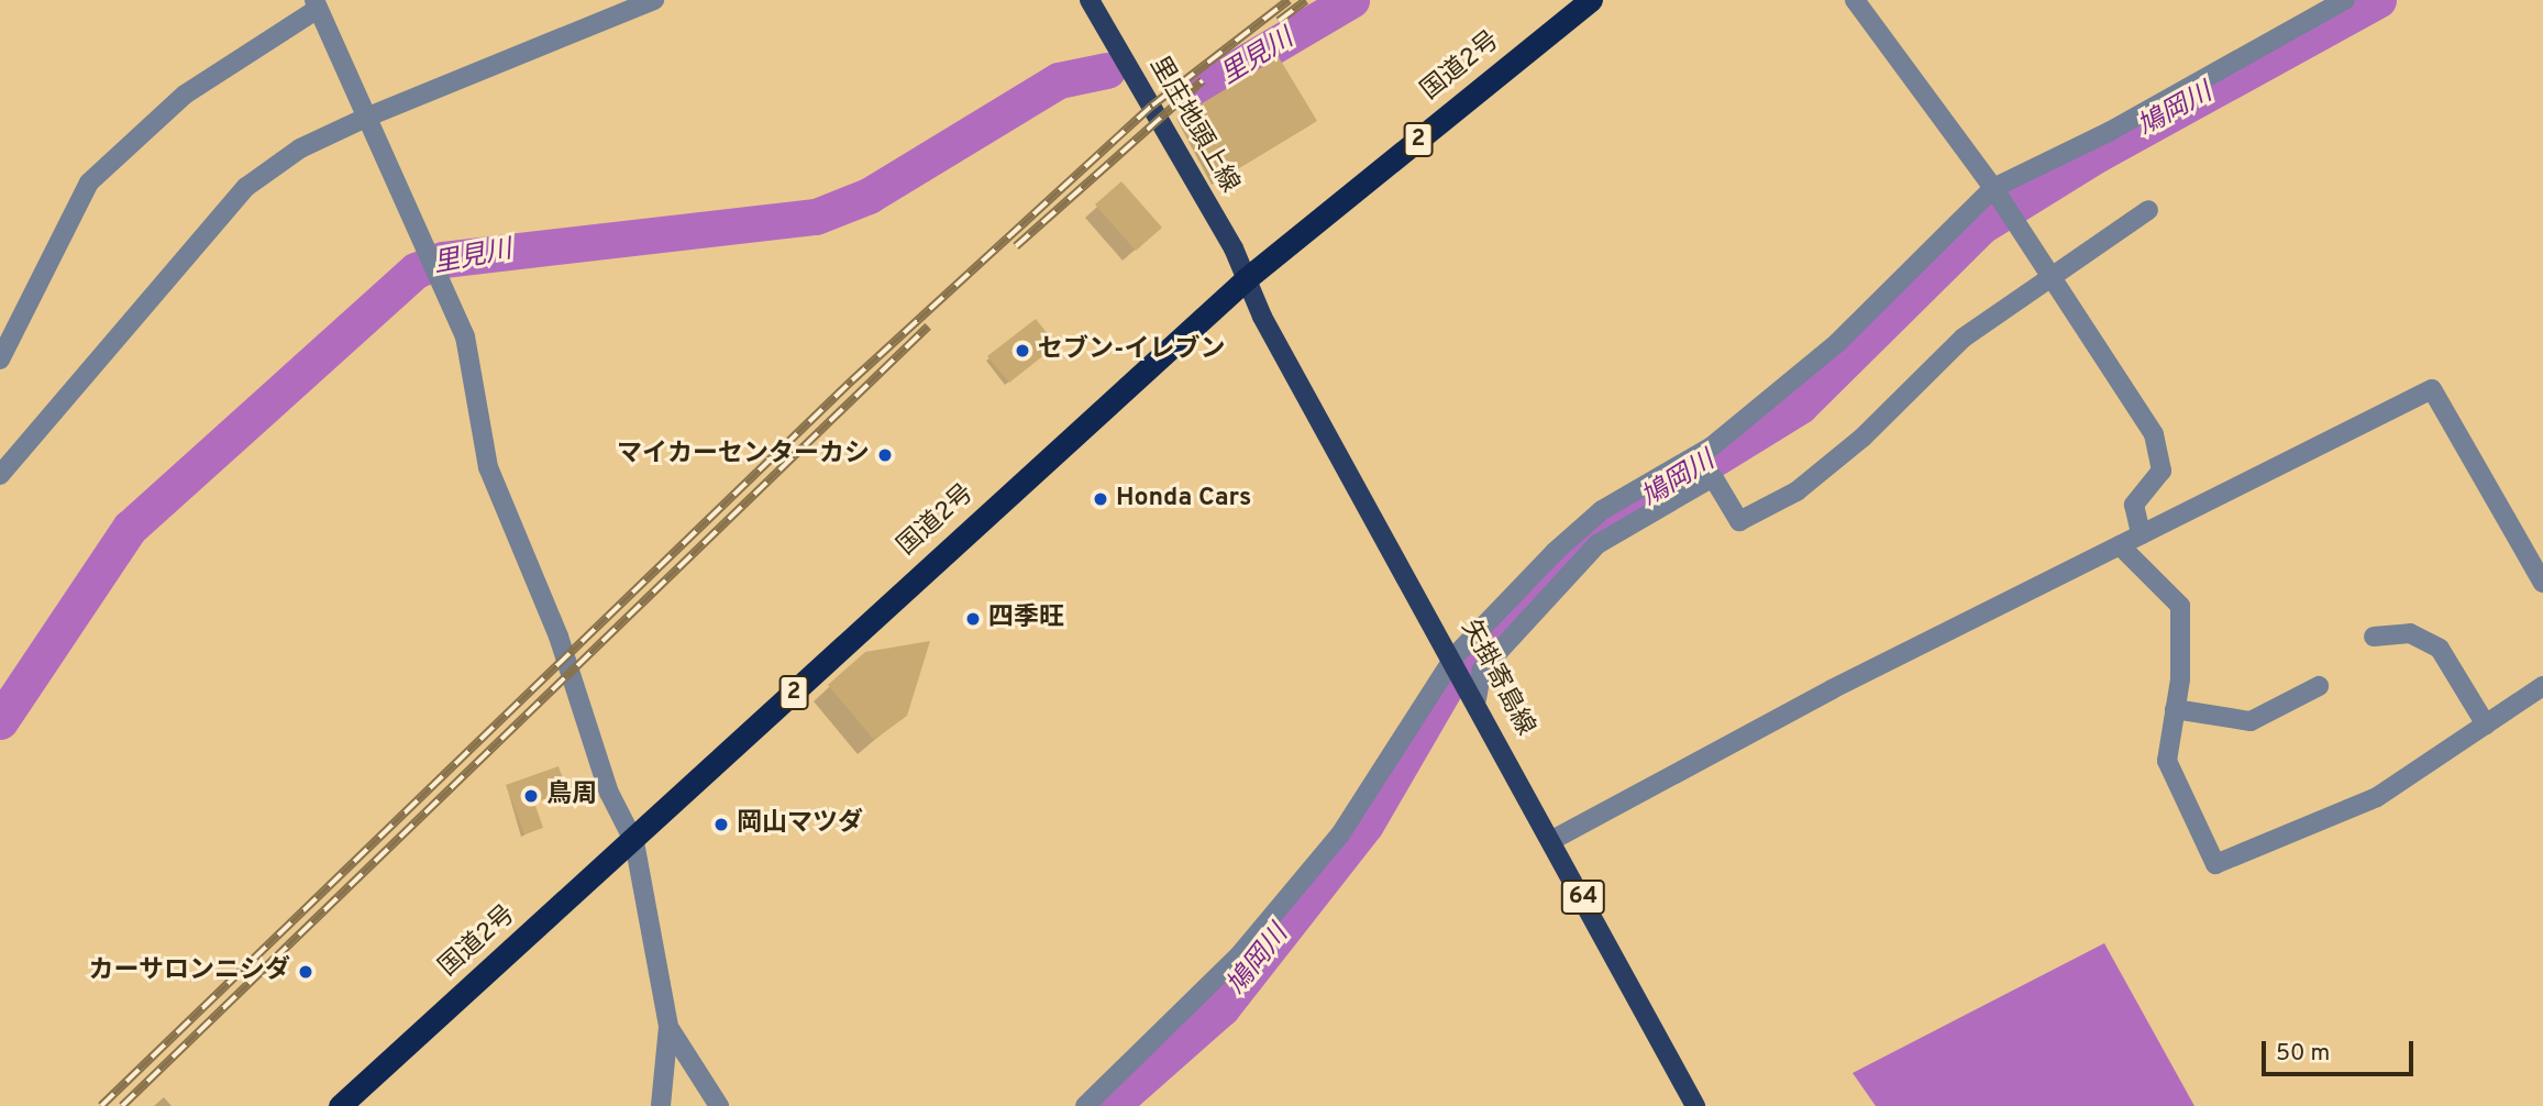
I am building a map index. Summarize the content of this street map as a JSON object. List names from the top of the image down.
{
  "streets": {
    "highway": ["国道2号", "2"],
    "main road": ["里庄地頭上線", "矢掛寄島線", "64"]
  },
  "crossings": [
    ["国道2号", "里庄地頭上線"],
    ["国道2号", "矢掛寄島線"],
    ["里庄地頭上線", "矢掛寄島線"]
  ],
  "water": ["里見川", "鳩岡川"],
  "places": [
    "セブン-イレブン",
    "マイカーセンターカシ",
    "Honda Cars",
    "四季旺",
    "鳥周",
    "岡山マツダ",
    "カーサロンニシダ"
  ],
  "scale_bar": "50 m"
}
